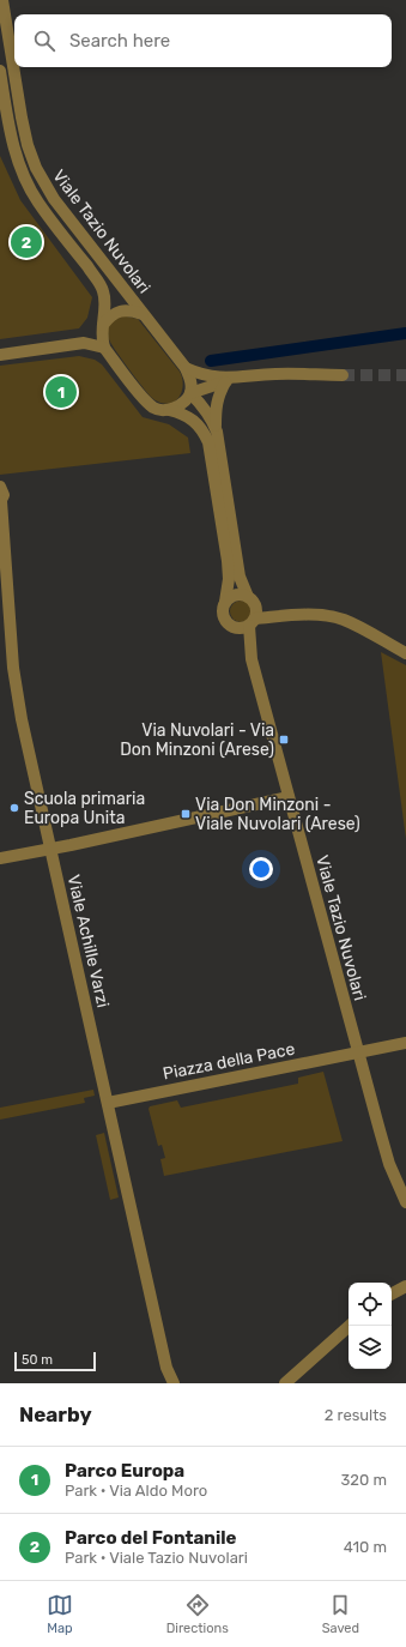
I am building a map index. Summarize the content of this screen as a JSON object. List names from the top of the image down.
{
  "streets": {
    "street": ["Viale Tazio Nuvolari", "Viale Achille Varzi", "Piazza della Pace"]
  },
  "crossings": [
    ["Viale Tazio Nuvolari", "Piazza della Pace"],
    ["Viale Achille Varzi", "Piazza della Pace"]
  ],
  "places": {
    "transit": ["Via Nuvolari - Via Don Minzoni (Arese)", "Via Don Minzoni - Viale Nuvolari (Arese)"],
    "other": ["Scuola primaria Europa Unita"]
  },
  "scale_bar": "50 m",
  "page": {
    "search": "Search here",
    "pins": ["2", "1"],
    "scale": "50 m",
    "heading": ["Nearby", "2 results"],
    "list": [
      {
        "mark": "1",
        "name": "Parco Europa",
        "note": "Park · Via Aldo Moro",
        "value": "320 m"
      },
      {
        "mark": "2",
        "name": "Parco del Fontanile",
        "note": "Park · Viale Tazio Nuvolari",
        "value": "410 m"
      }
    ],
    "nav": ["Map", "Directions", "Saved"]
  }
}
